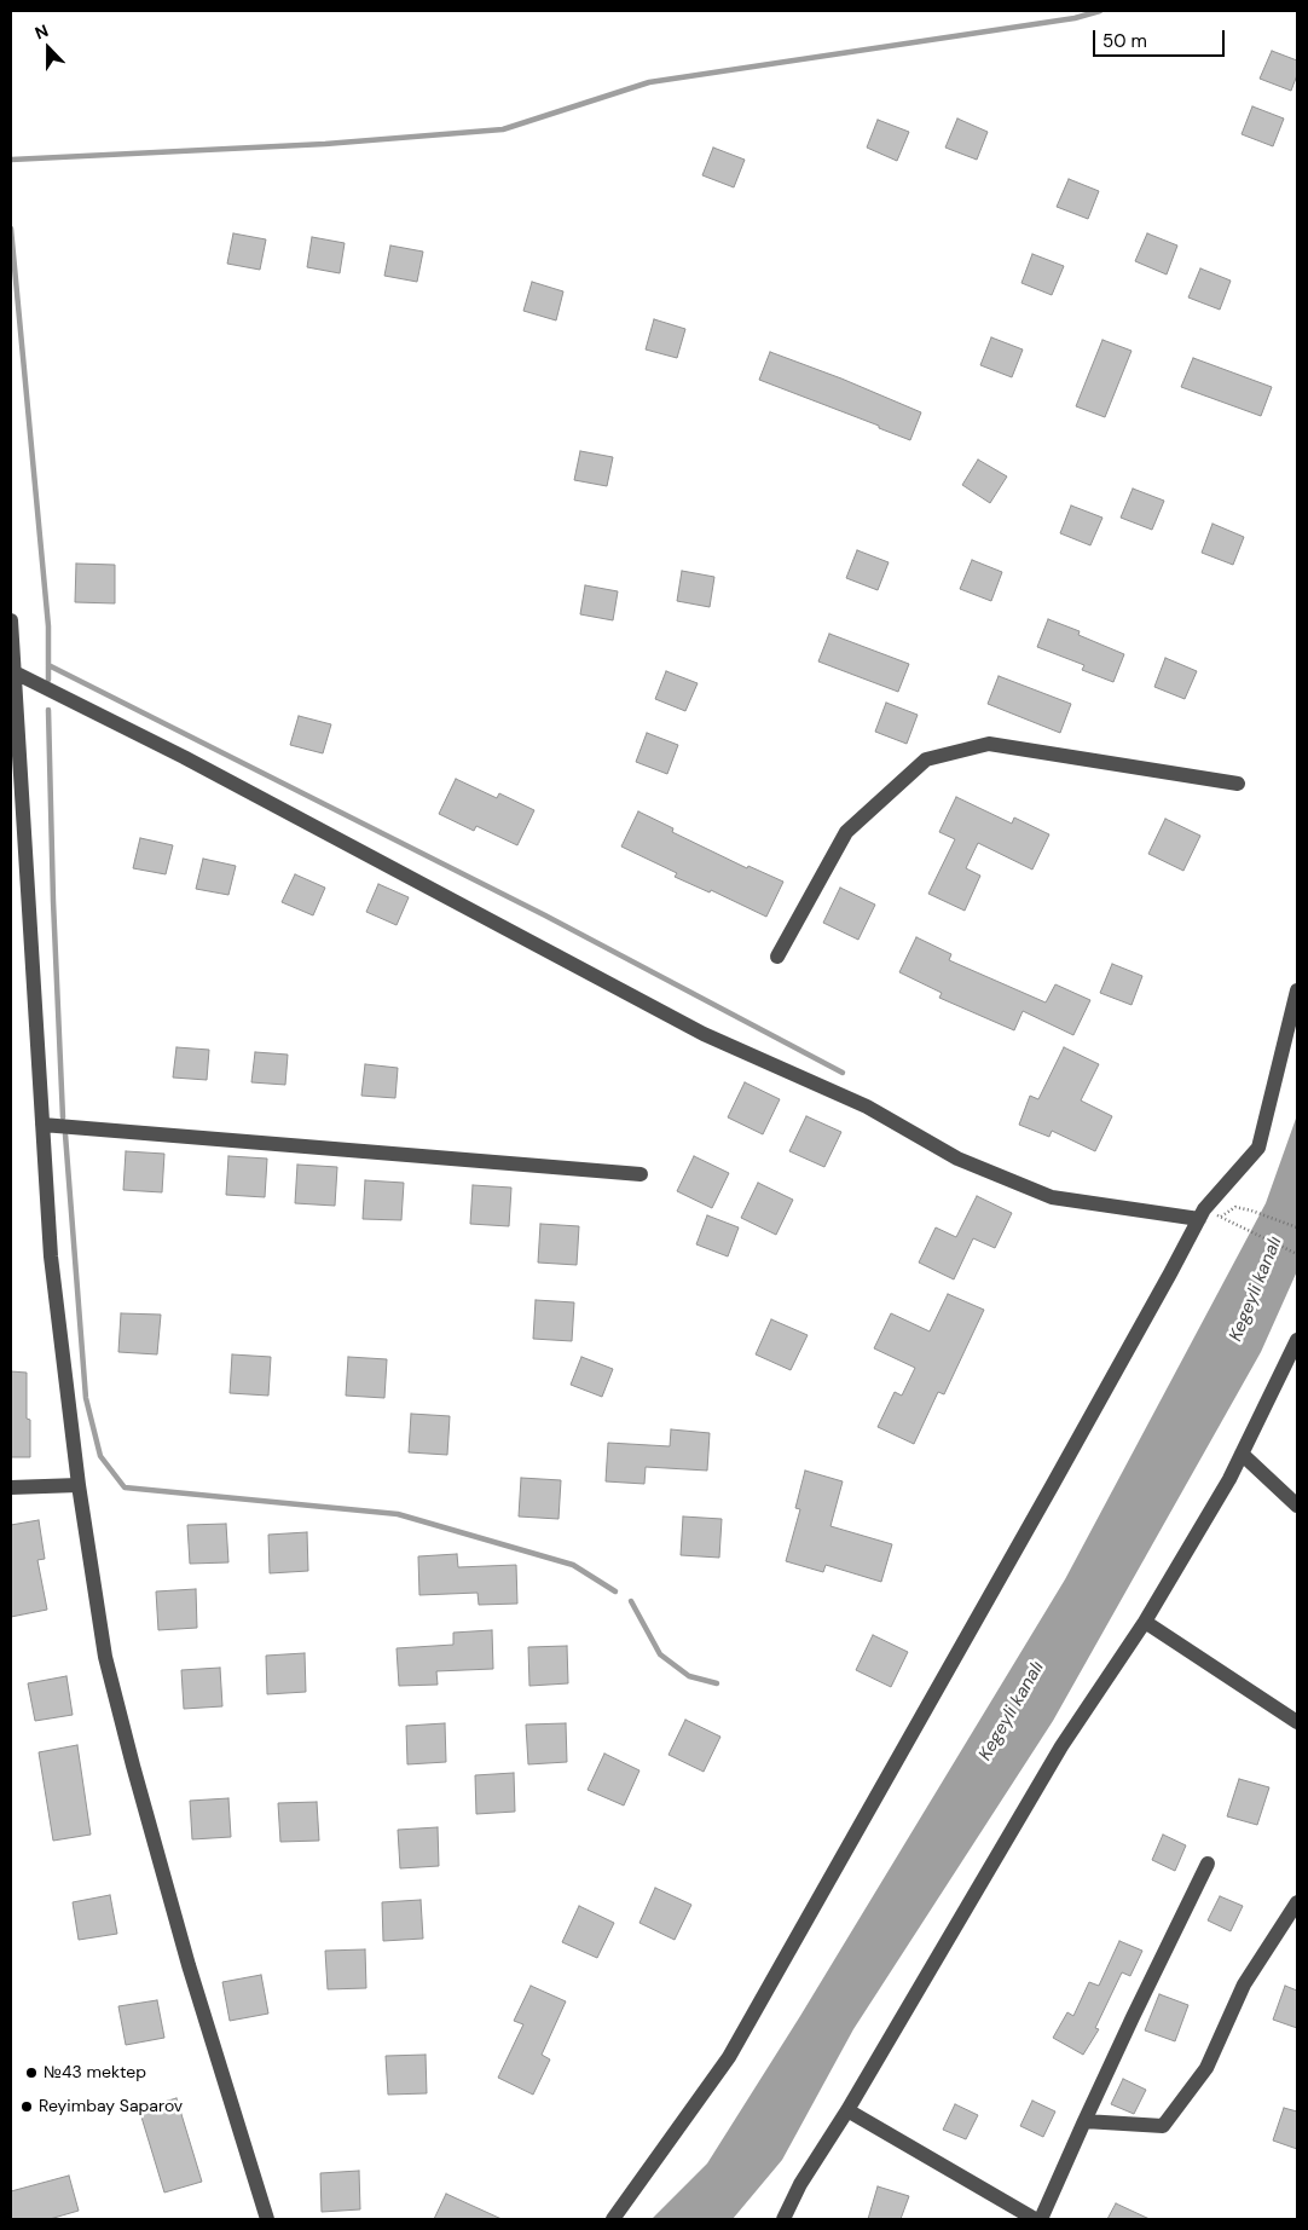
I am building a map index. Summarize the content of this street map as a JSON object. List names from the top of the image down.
{
  "water": ["Kegeyli kanalı"],
  "places": ["№43 mektep", "Reyimbay Saparov"],
  "scale_bar": "50 m",
  "north": "top"
}
